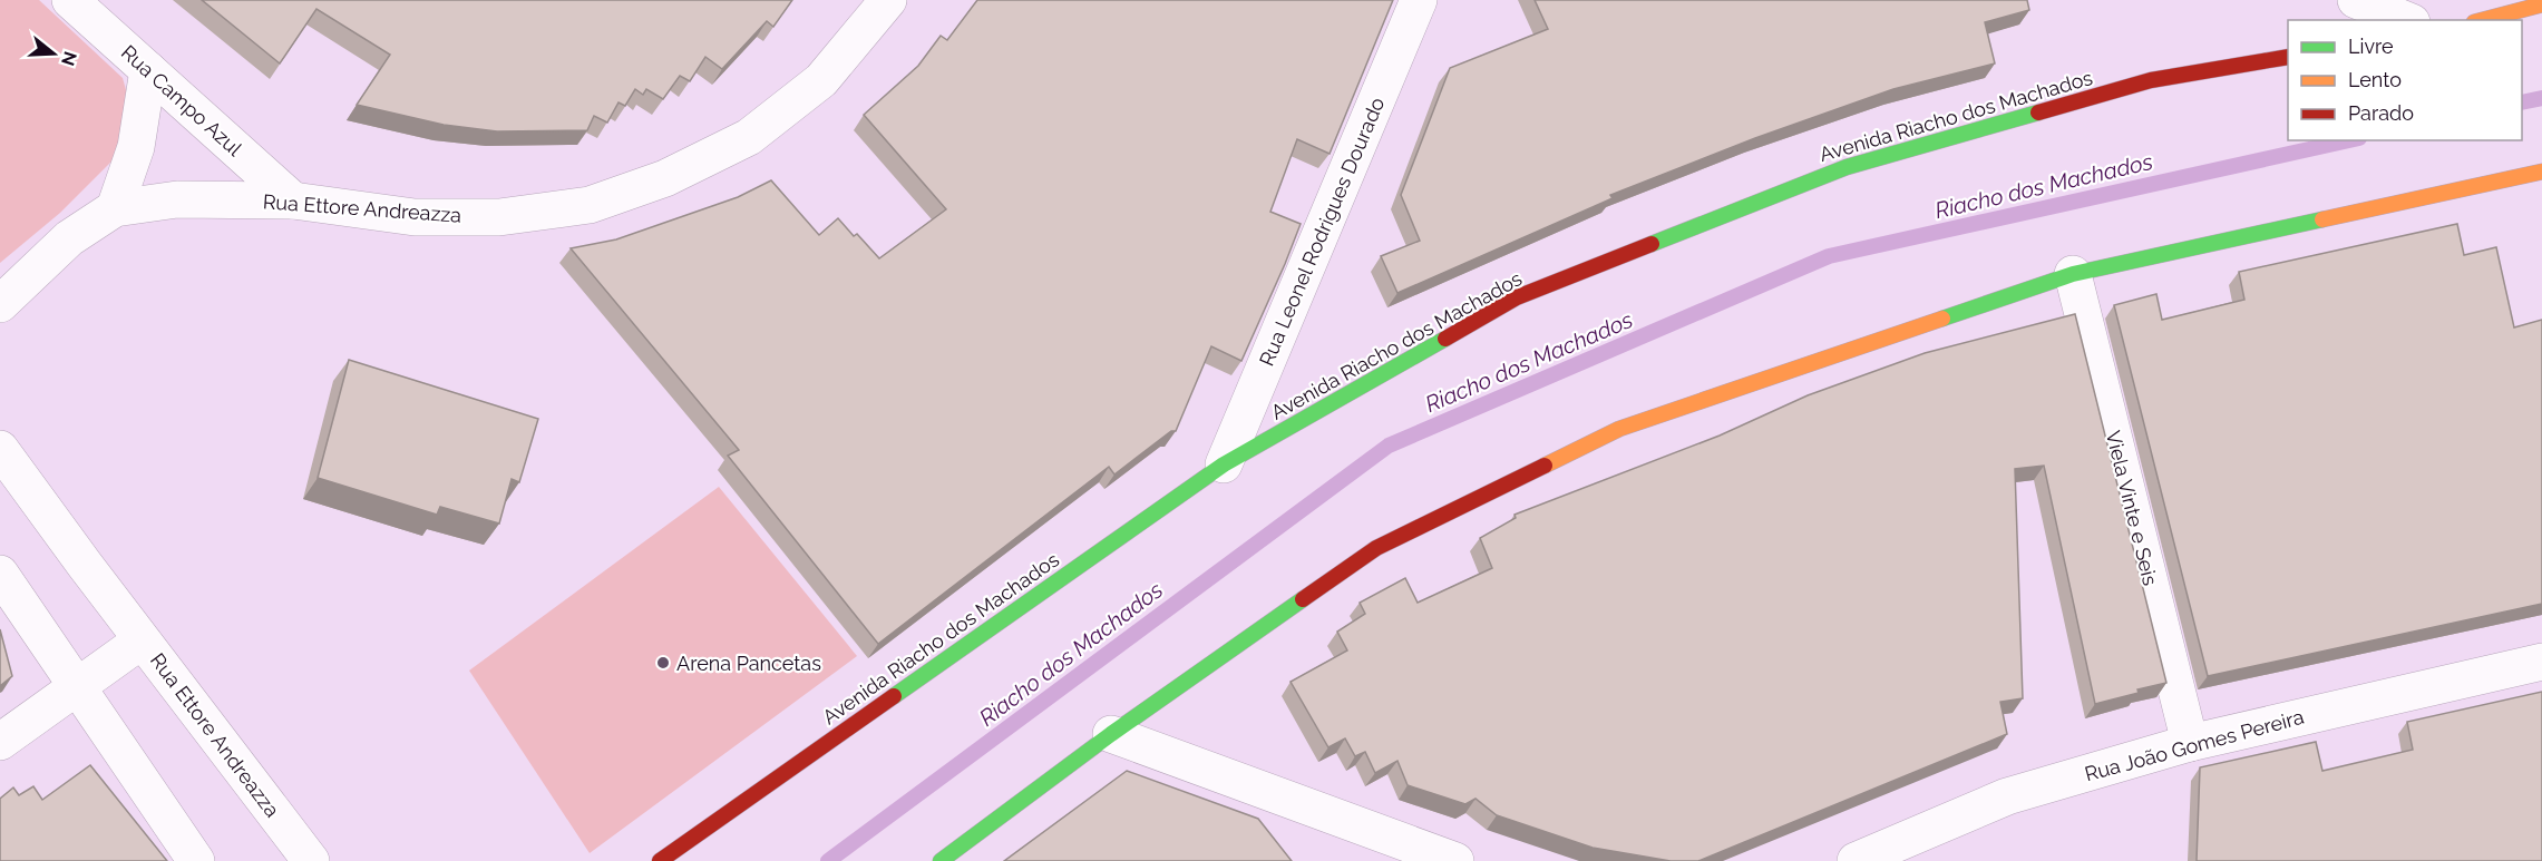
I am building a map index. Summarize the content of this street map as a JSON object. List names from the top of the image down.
{
  "streets": {
    "street": [
      "Rua Campo Azul",
      "Avenida Riacho dos Machados",
      "Rua Ettore Andreazza",
      "Rua Leonel Rodrigues Dourado",
      "Viela Vinte e Seis",
      "Rua João Gomes Pereira"
    ]
  },
  "crossings": [
    ["Rua Campo Azul", "Rua Ettore Andreazza"],
    ["Avenida Riacho dos Machados", "Rua Leonel Rodrigues Dourado"],
    ["Viela Vinte e Seis", "Rua João Gomes Pereira"]
  ],
  "water": ["Riacho dos Machados"],
  "places": ["Arena Pancetas"],
  "legend": ["Livre", "Lento", "Parado"],
  "north": "right"
}
